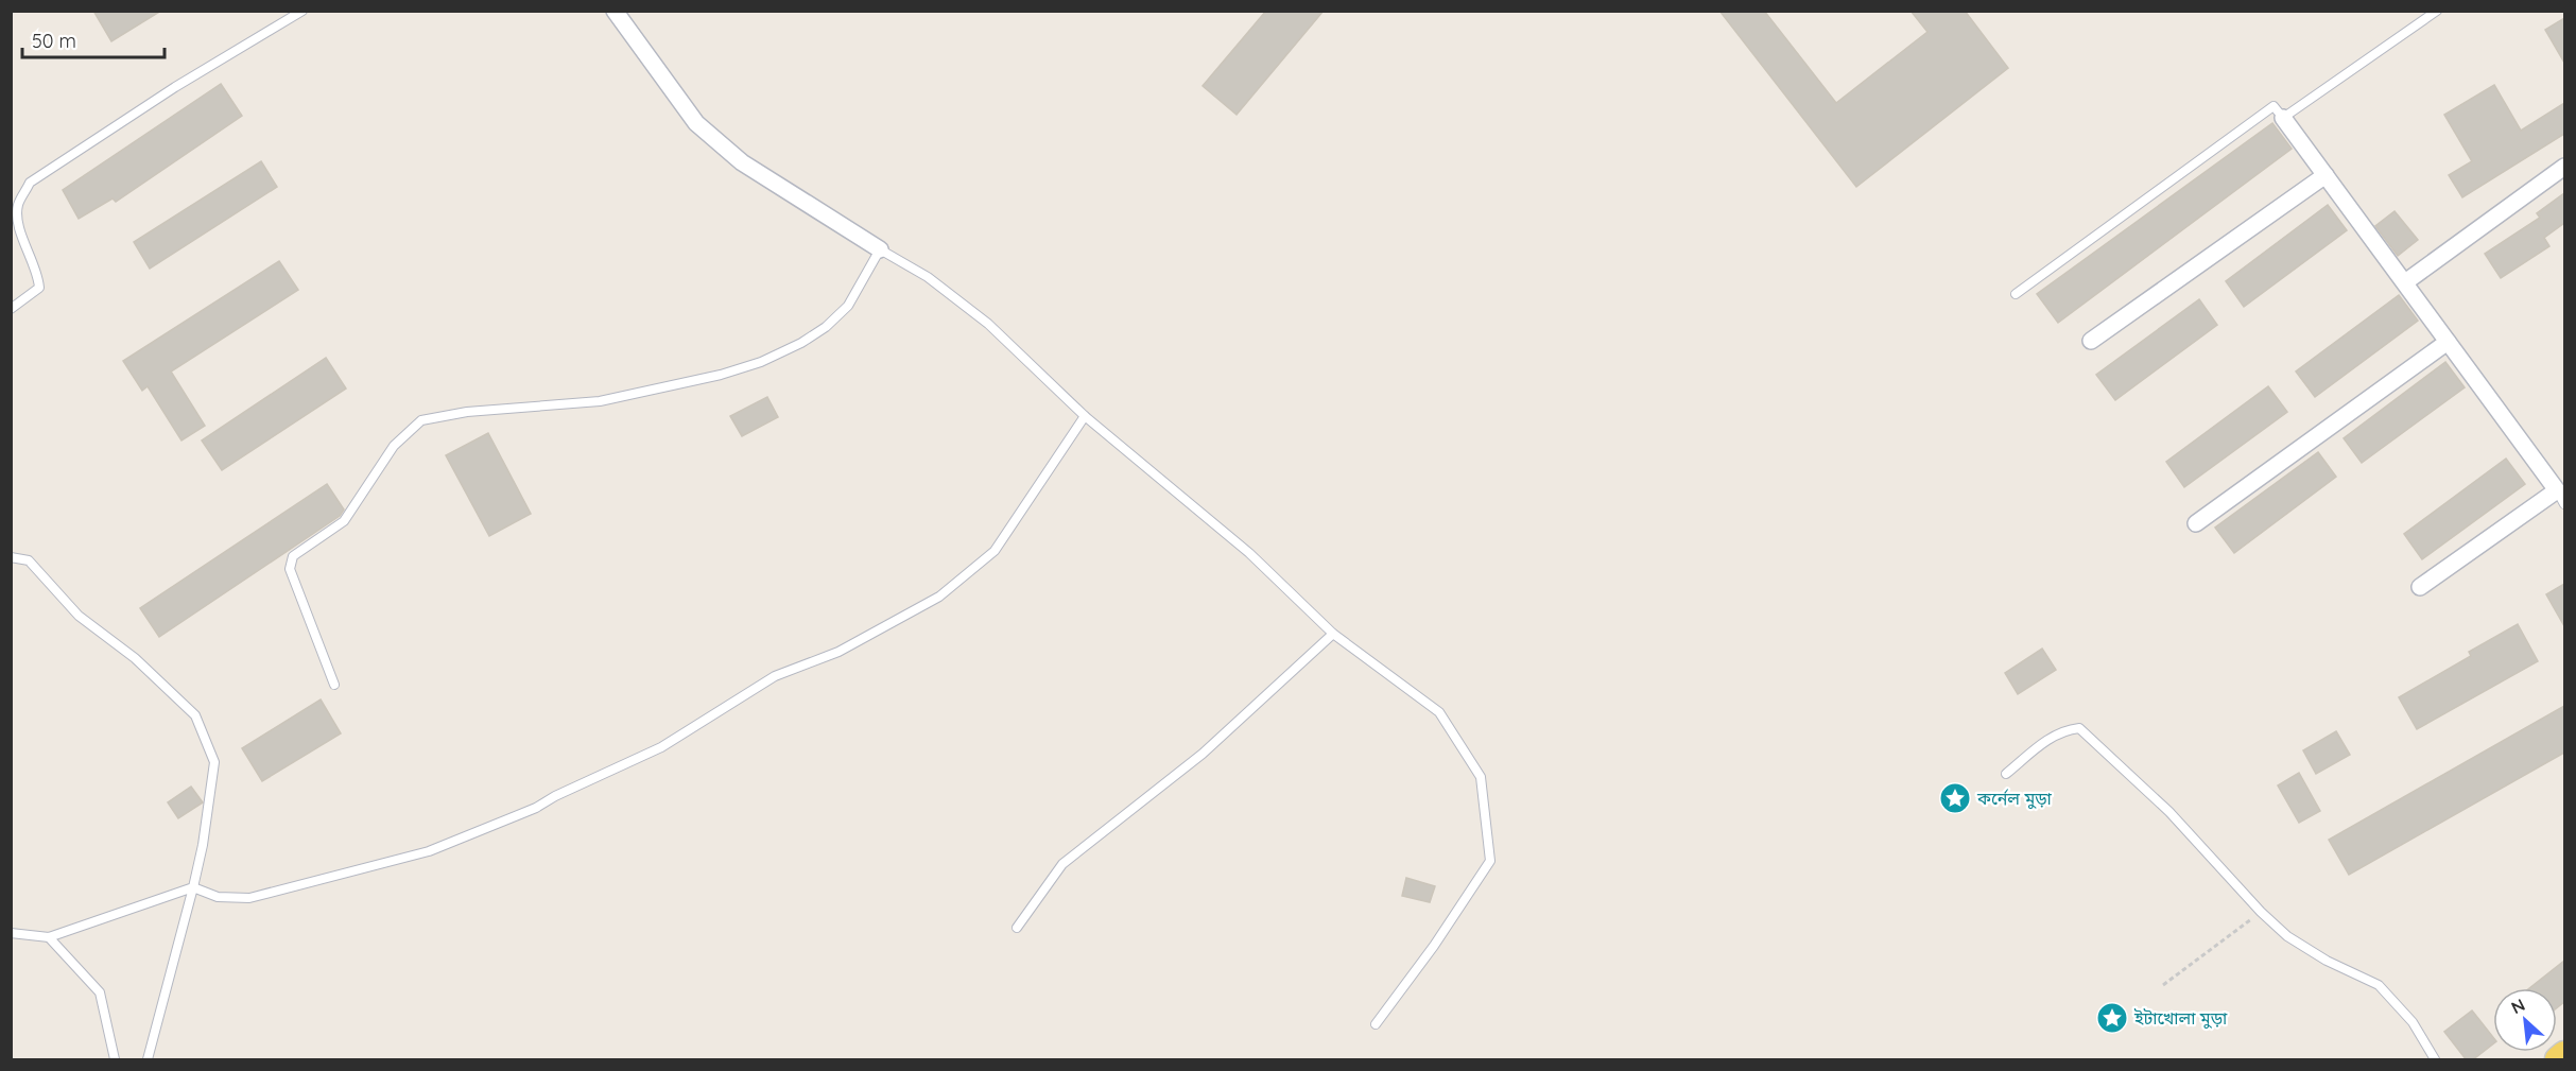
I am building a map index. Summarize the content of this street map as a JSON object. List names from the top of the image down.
{
  "places": {
    "place": ["কর্নেল মুড়া", "ইটাখোলা মুড়া"]
  },
  "scale_bar": "50 m",
  "north": "top left"
}
